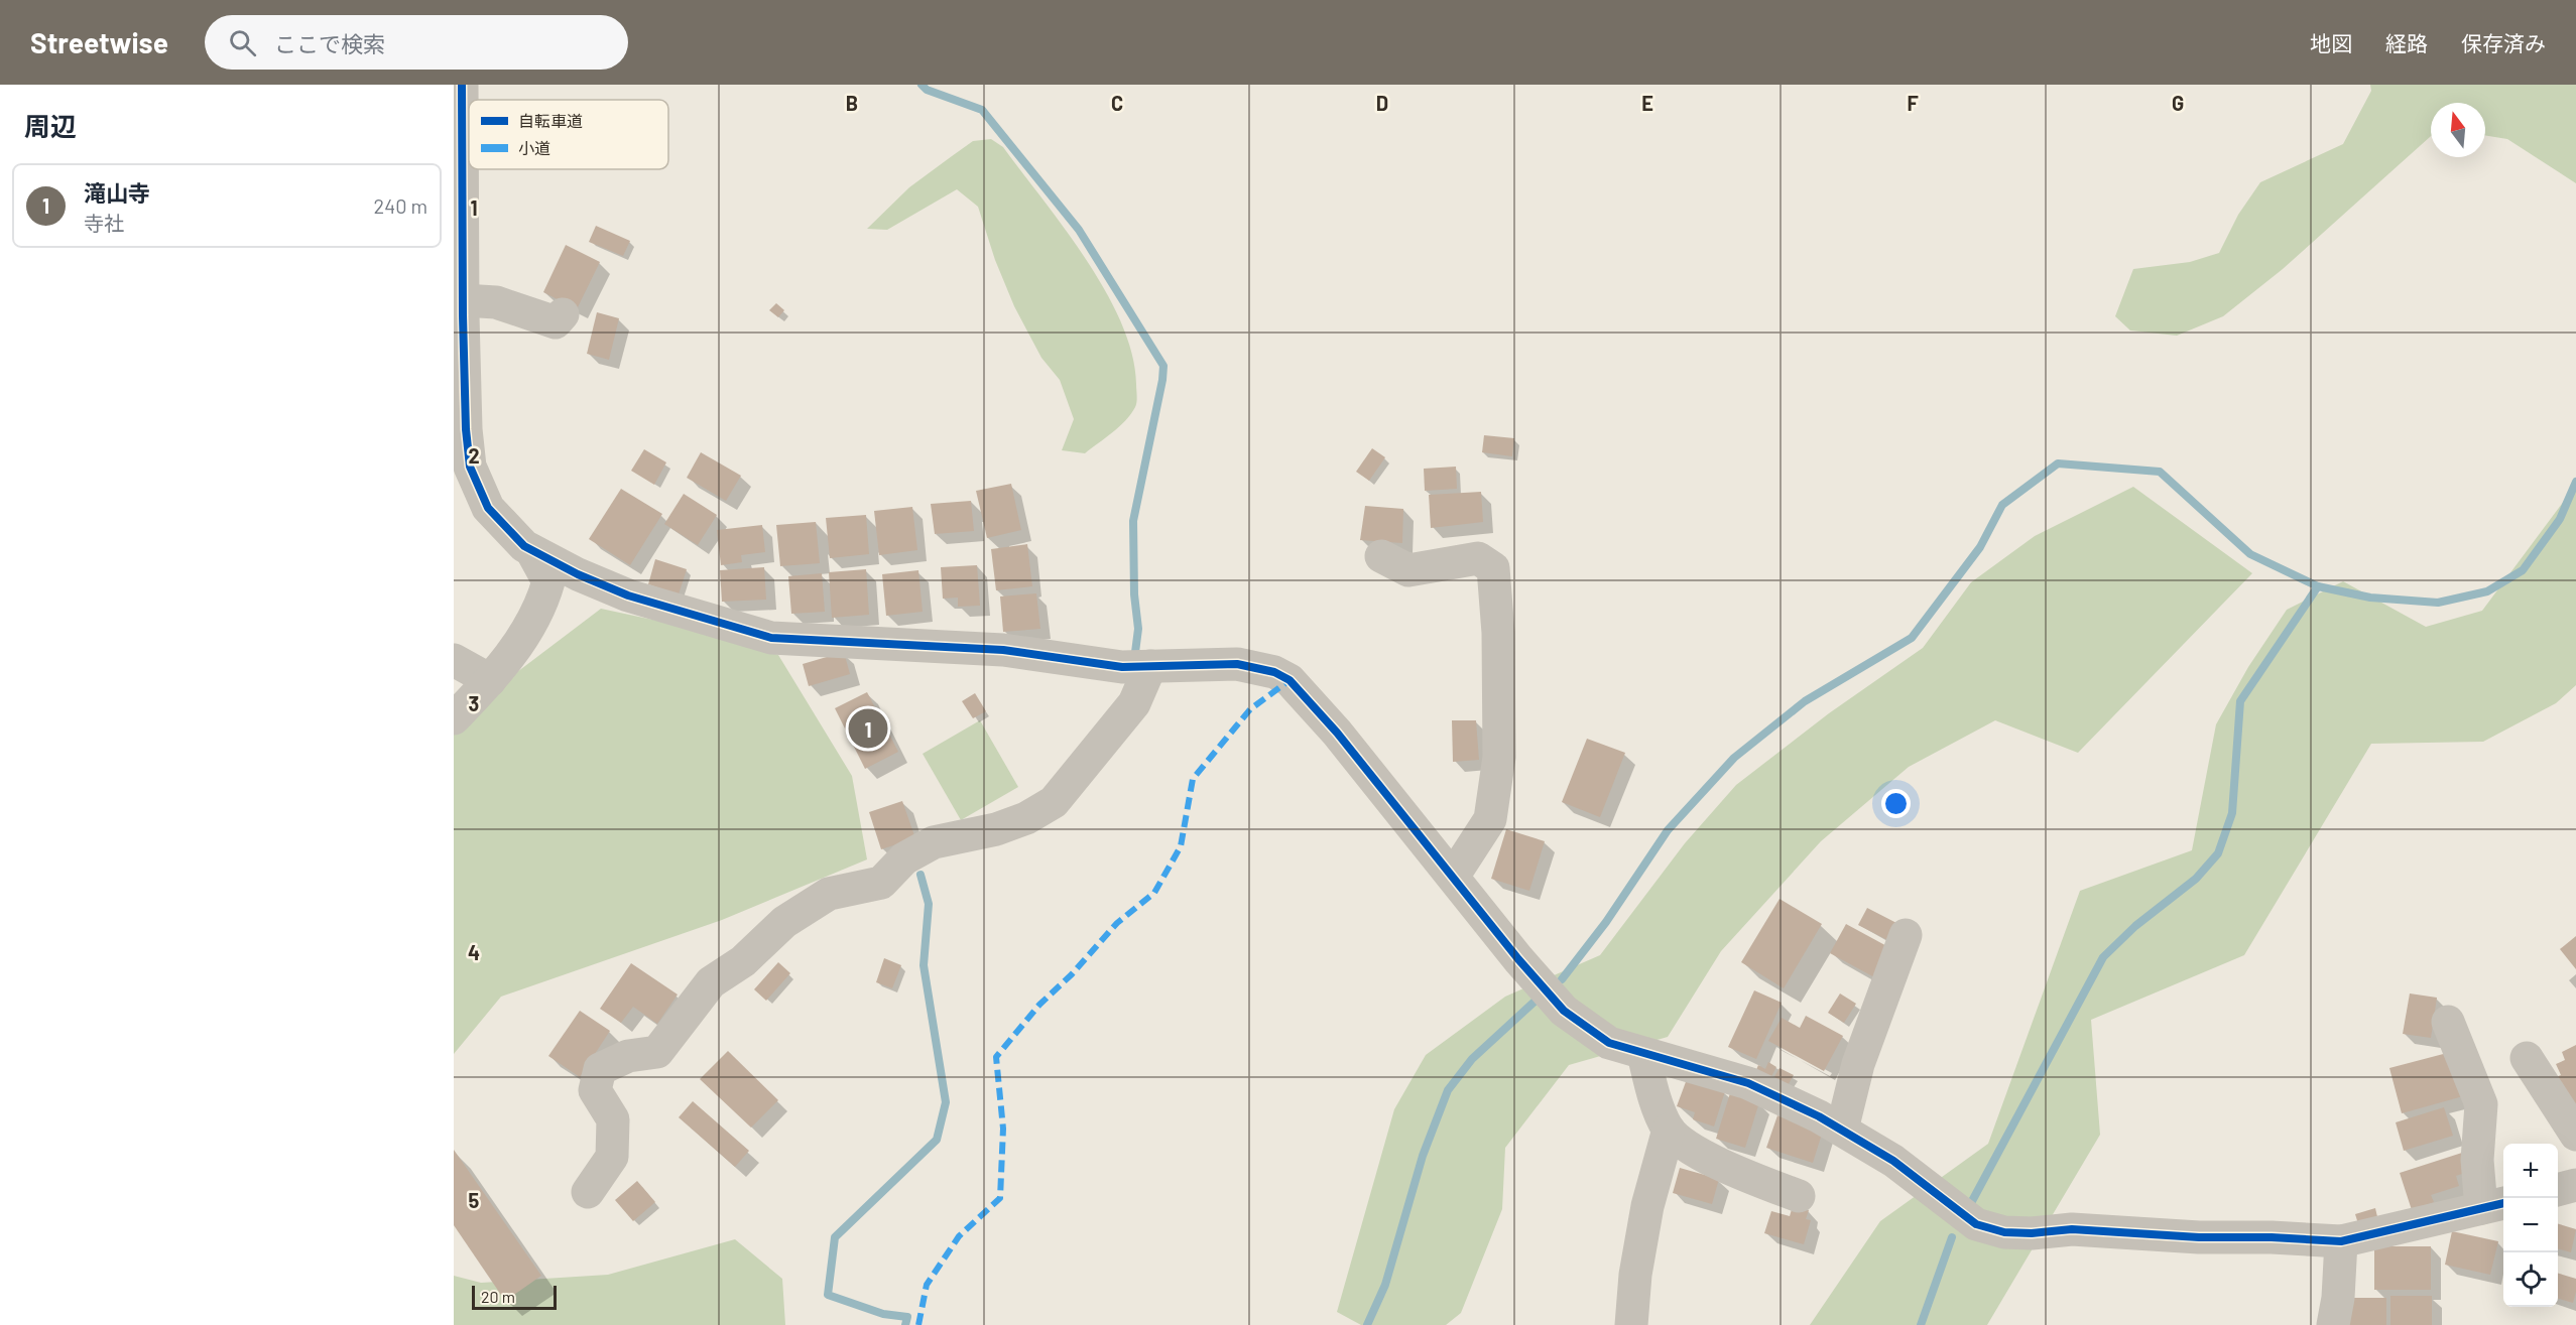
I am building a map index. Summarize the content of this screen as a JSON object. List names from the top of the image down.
{
  "legend": ["自転車道", "小道"],
  "scale_bar": "20 m",
  "north": "top",
  "page": {
    "header": "Streetwise",
    "search": "ここで検索",
    "nav": ["地図", "経路", "保存済み"],
    "heading": "周辺",
    "list": [
      {
        "mark": "1",
        "name": "滝山寺",
        "note": "寺社",
        "value": "240 m"
      }
    ],
    "pins": "1",
    "map_buttons": ["+", "−"],
    "scale": "20 m"
  },
  "grid": {
    "columns": [
      "B",
      "C",
      "D",
      "E",
      "F",
      "G"
    ],
    "rows": [
      "1",
      "2",
      "3",
      "4",
      "5"
    ]
  }
}
